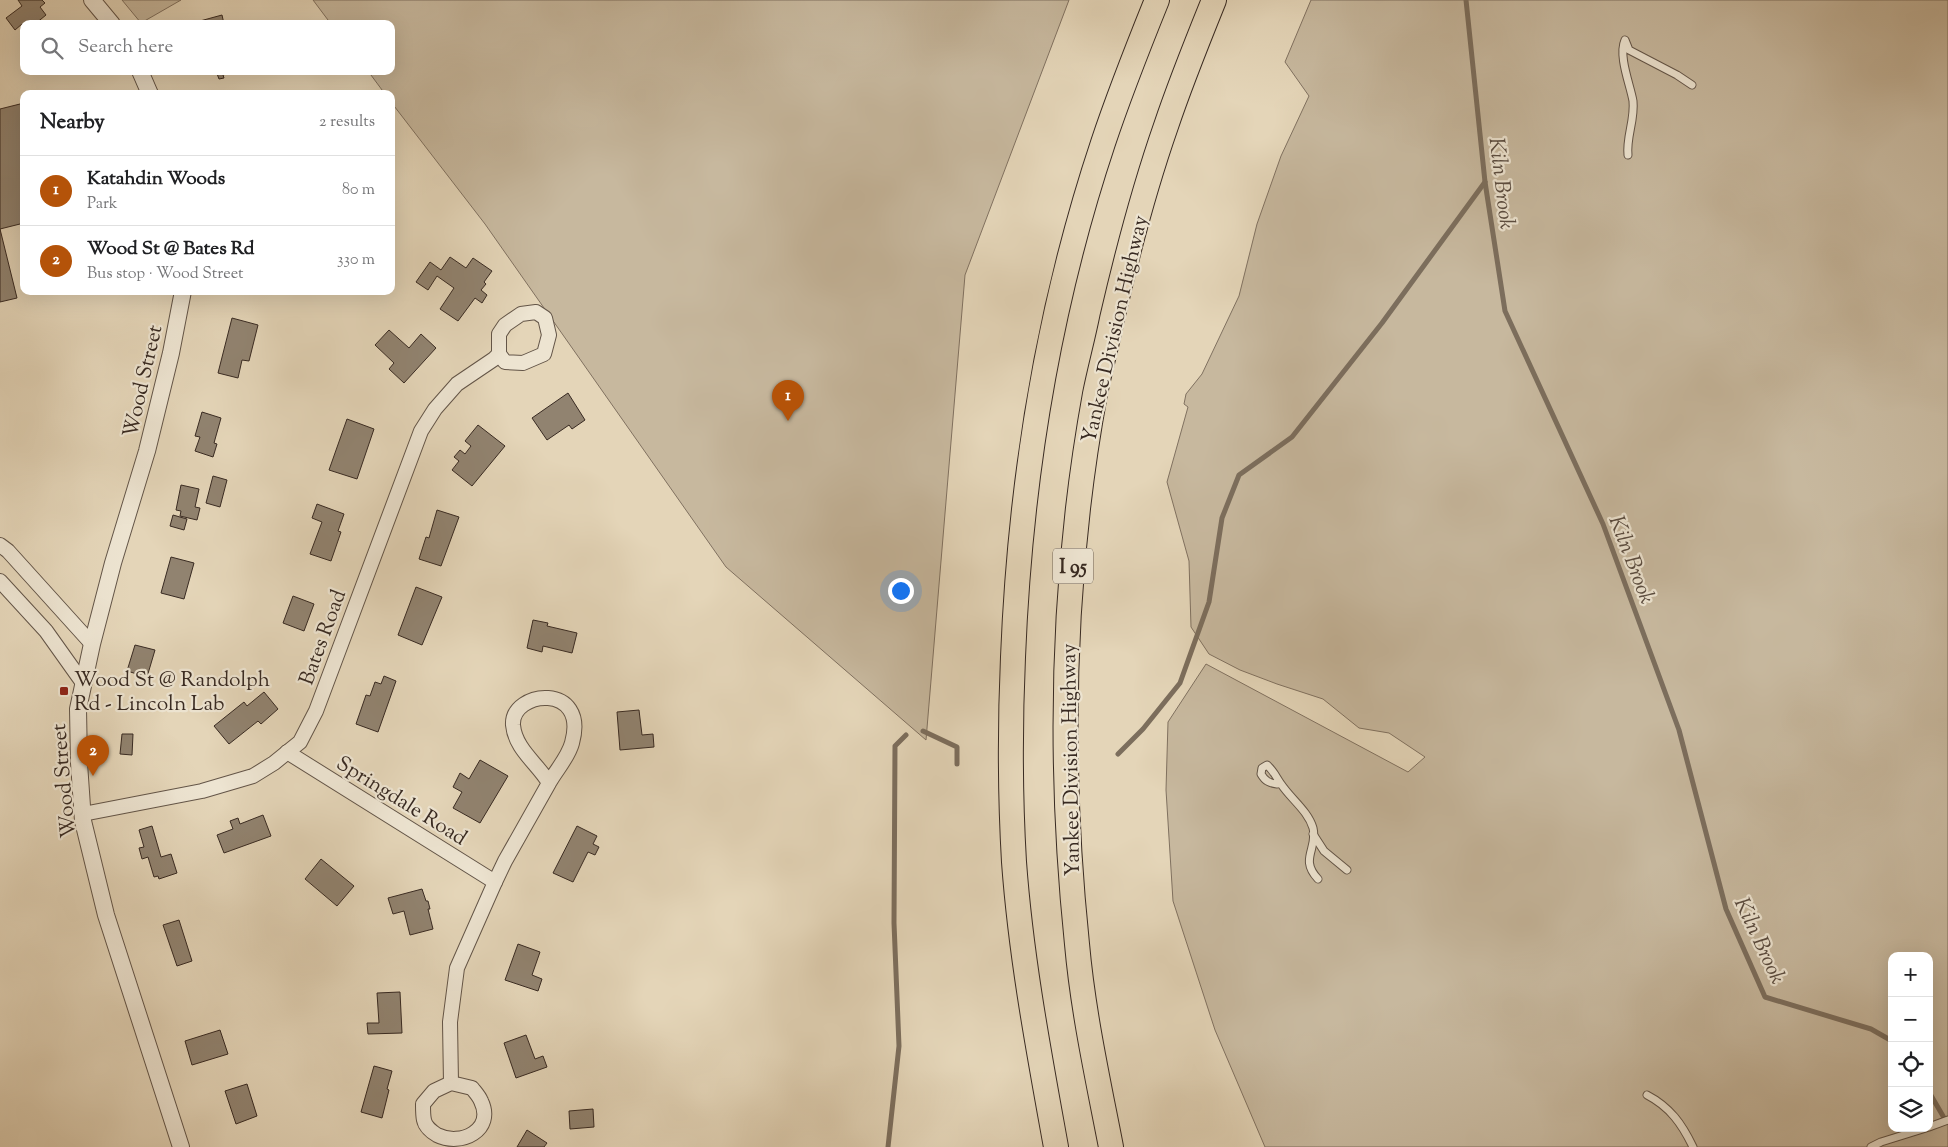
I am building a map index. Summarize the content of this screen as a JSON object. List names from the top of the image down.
{
  "streets": {
    "highway": ["Yankee Division Highway", "I 95"],
    "street": ["Wood Street", "Bates Road", "Springdale Road"]
  },
  "crossings": [
    ["Wood Street", "Bates Road"],
    ["Bates Road", "Springdale Road"]
  ],
  "water": ["Kiln Brook"],
  "places": {
    "transit": ["Wood St @ Randolph Rd - Lincoln Lab"]
  },
  "page": {
    "search": "Search here",
    "heading": ["Nearby", "2 results"],
    "list": [
      {
        "mark": "1",
        "name": "Katahdin Woods",
        "note": "Park",
        "value": "80 m"
      },
      {
        "mark": "2",
        "name": "Wood St @ Bates Rd",
        "note": "Bus stop · Wood Street",
        "value": "330 m"
      }
    ],
    "pins": ["1", "2"],
    "map_buttons": ["+", "−"]
  }
}
